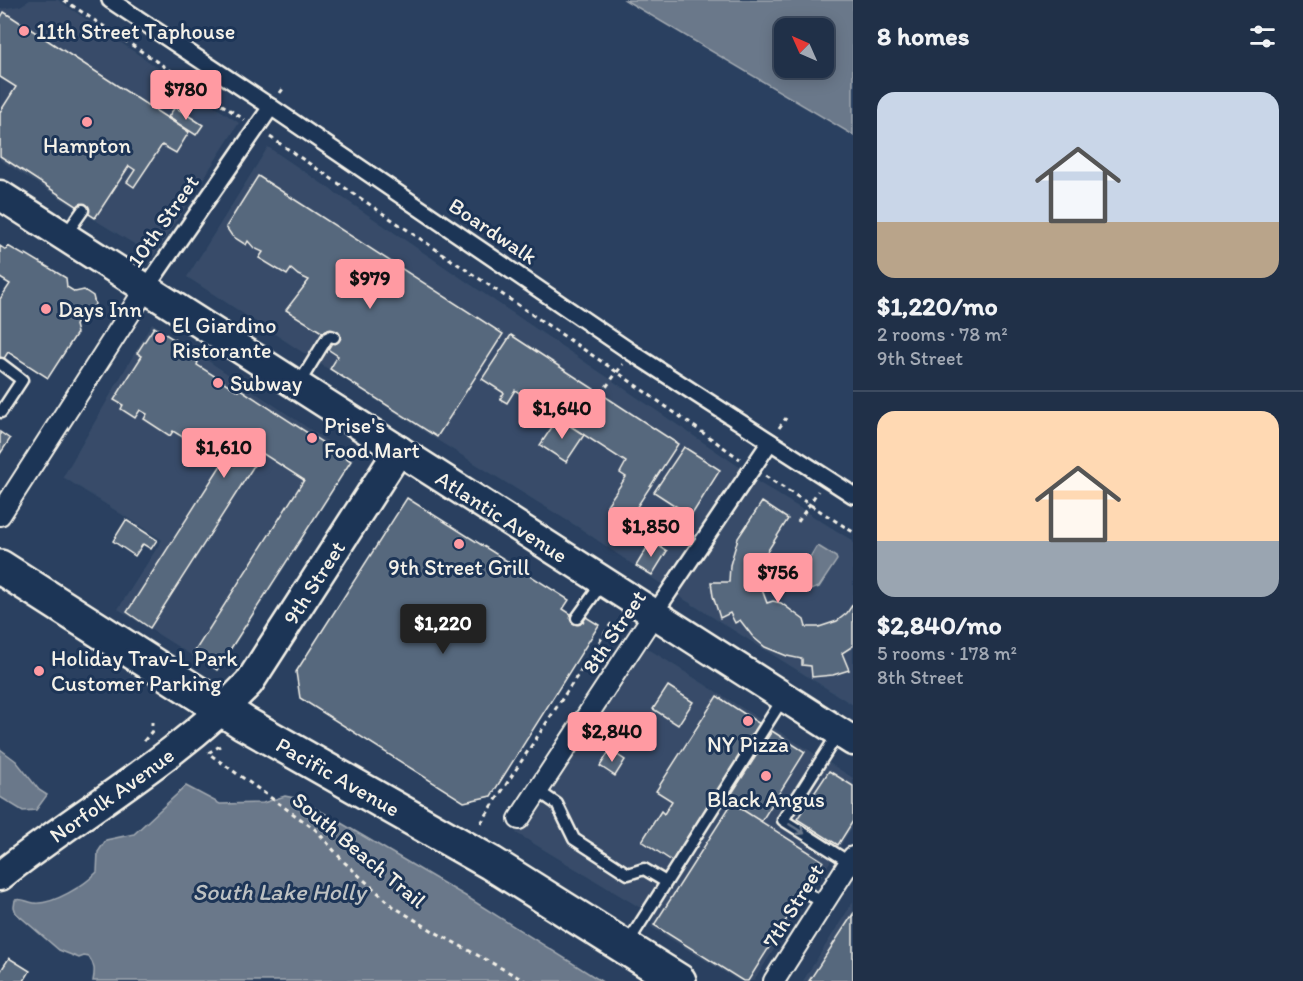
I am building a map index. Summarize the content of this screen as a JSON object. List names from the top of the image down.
{
  "streets": {
    "highway": ["Pacific Avenue"],
    "main road": ["Atlantic Avenue", "9th Street", "Norfolk Avenue"],
    "street": [
      "10th Street",
      "Boardwalk",
      "8th Street",
      "7th Street"
    ],
    "path": ["South Beach Trail"]
  },
  "crossings": [
    ["10th Street", "Boardwalk"],
    ["10th Street", "Atlantic Avenue"],
    ["Boardwalk", "8th Street"],
    ["Atlantic Avenue", "9th Street"],
    ["Atlantic Avenue", "8th Street"],
    ["9th Street", "Pacific Avenue"],
    ["9th Street", "Norfolk Avenue"],
    ["Pacific Avenue", "Norfolk Avenue"]
  ],
  "water": ["South Lake Holly"],
  "places": [
    "11th Street Taphouse",
    "Hampton",
    "Days Inn",
    "El Giardino Ristorante",
    "Subway",
    "Prise's Food Mart",
    "9th Street Grill",
    "Holiday Trav-L Park Customer Parking",
    "NY Pizza",
    "Black Angus"
  ],
  "north": "top left",
  "page": {
    "heading": "8 homes",
    "price": [
      "$780",
      "$979",
      "$1,640",
      "$1,610",
      "$1,850",
      "$756",
      "$1,220",
      "$2,840"
    ],
    "list": [
      {
        "name": "$1,220/mo",
        "note": "2 rooms · 78 m² · 9th Street"
      },
      {
        "name": "$2,840/mo",
        "note": "5 rooms · 178 m² · 8th Street"
      }
    ]
  }
}
